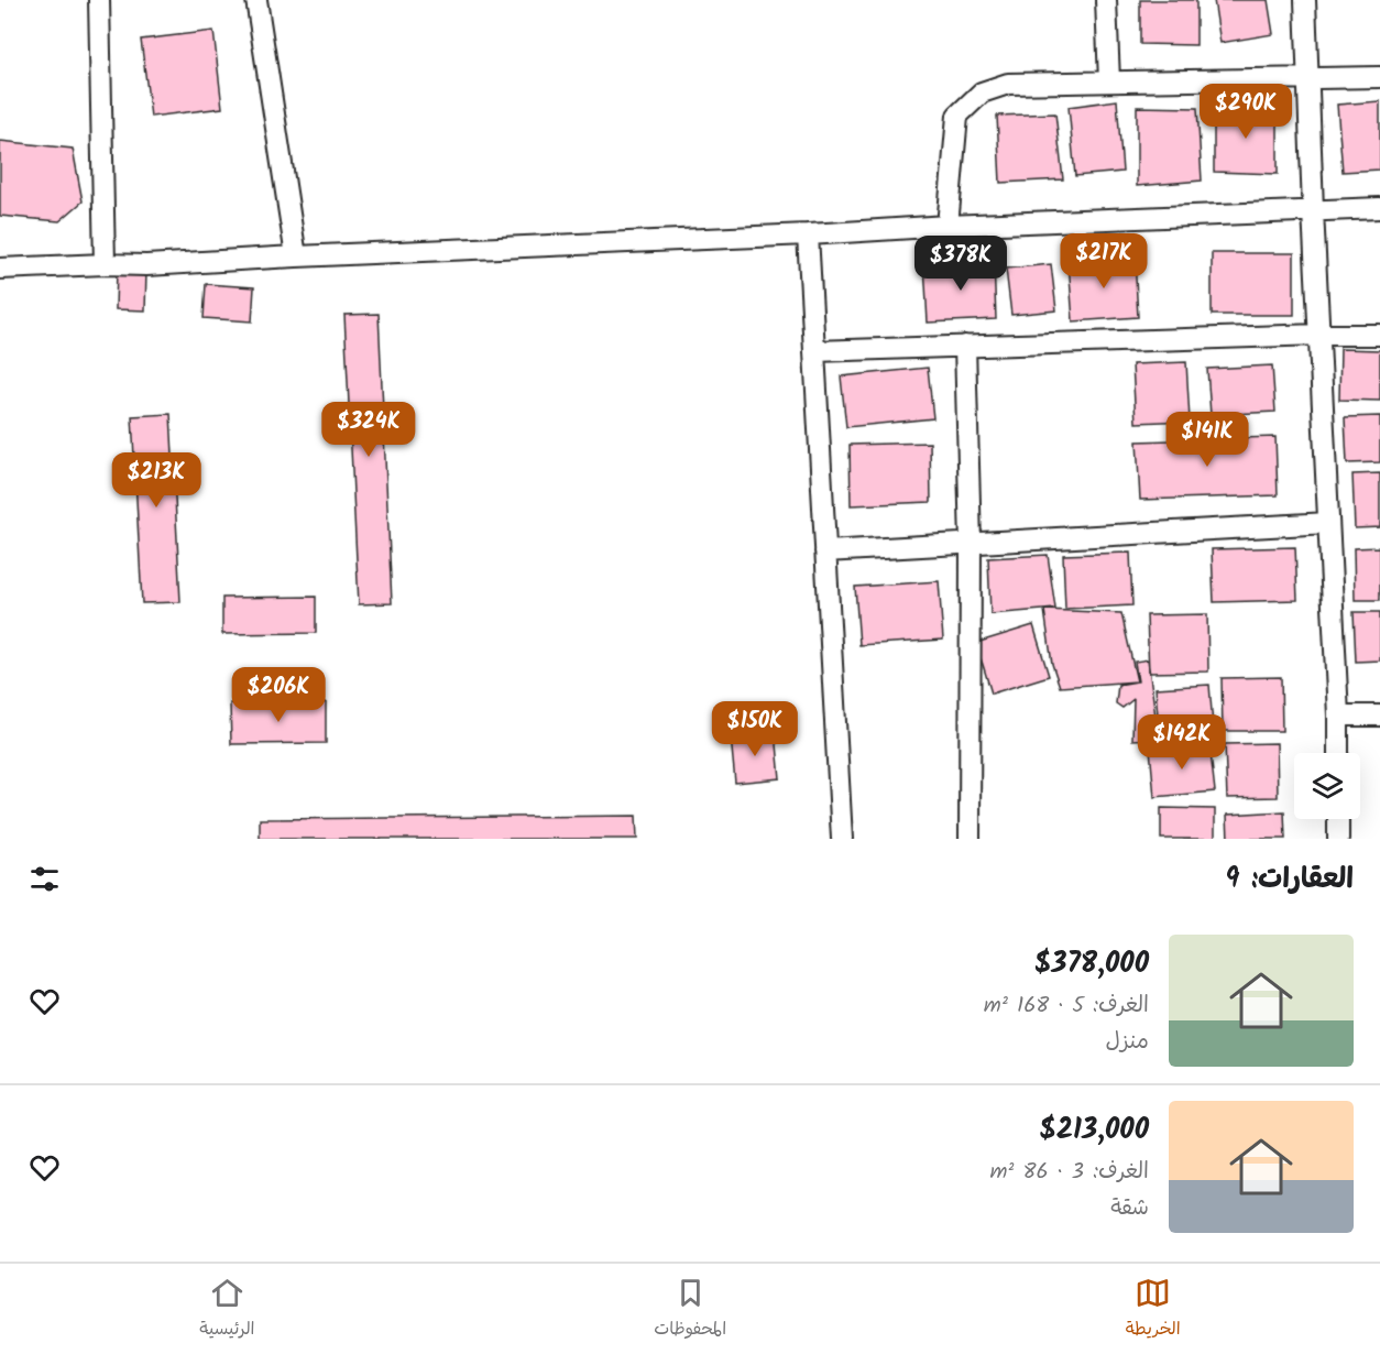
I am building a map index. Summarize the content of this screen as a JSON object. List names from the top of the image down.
{
  "page": {
    "price": [
      "$290K",
      "$217K",
      "$378K",
      "$324K",
      "$141K",
      "$213K",
      "$206K",
      "$150K",
      "$142K"
    ],
    "heading": "العقارات: 9",
    "list": [
      {
        "name": "$378,000",
        "note": "الغرف: 5 · 168 m² · منزل"
      },
      {
        "name": "$213,000",
        "note": "الغرف: 3 · 86 m² · شقة"
      }
    ],
    "tabs": ["الخريطة", "المحفوظات", "الرئيسية"]
  }
}
